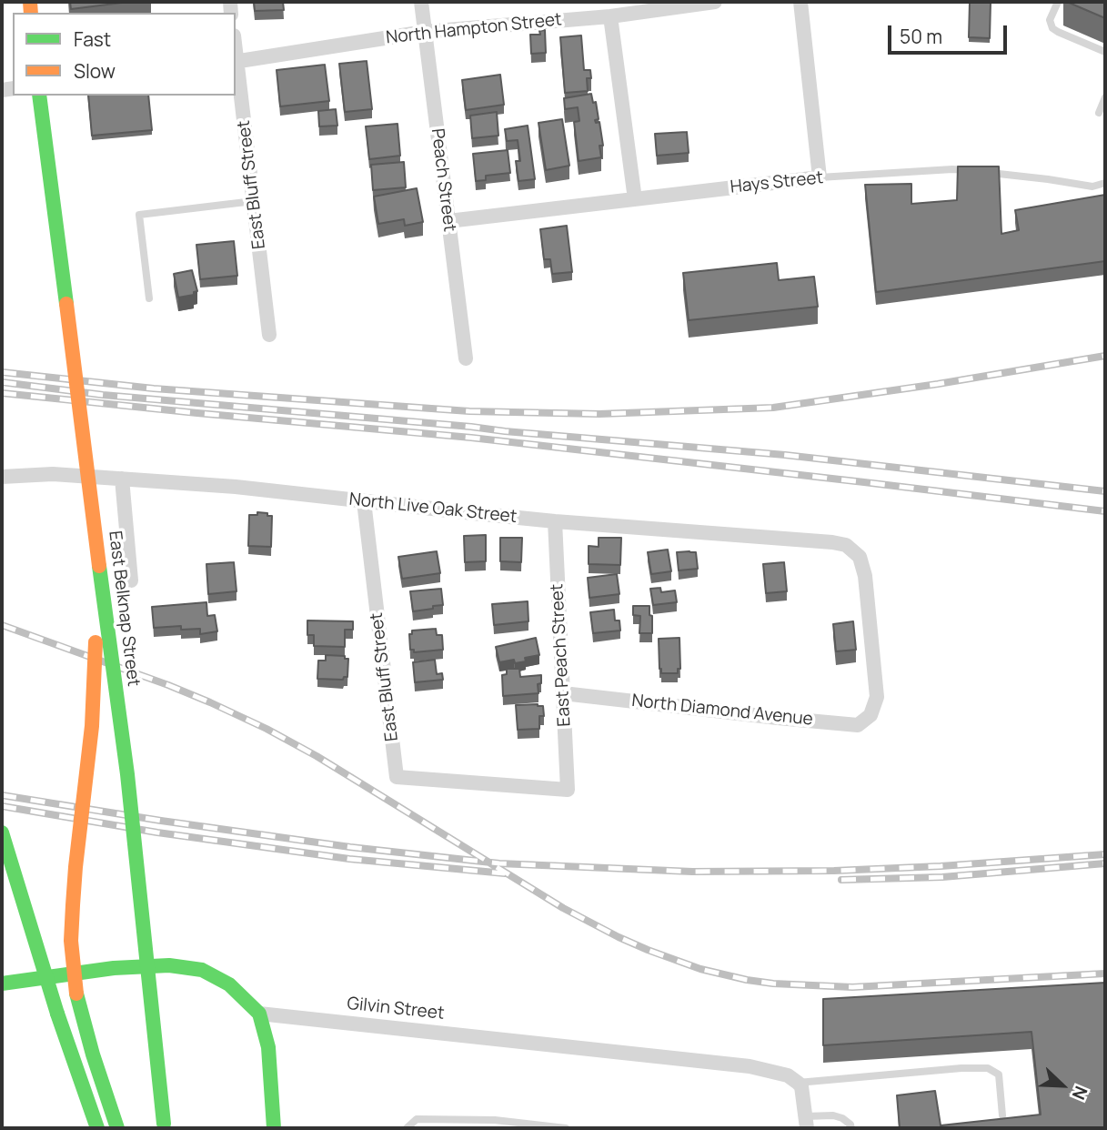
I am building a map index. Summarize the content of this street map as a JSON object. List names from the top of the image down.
{
  "streets": {
    "main road": ["East Belknap Street"],
    "street": [
      "North Hampton Street",
      "Peach Street",
      "Hays Street",
      "East Bluff Street",
      "North Live Oak Street",
      "East Peach Street",
      "North Diamond Avenue",
      "Gilvin Street"
    ]
  },
  "crossings": [
    ["North Hampton Street", "Peach Street"],
    ["North Hampton Street", "East Bluff Street"],
    ["Peach Street", "Hays Street"],
    ["East Bluff Street", "North Live Oak Street"],
    ["East Bluff Street", "East Peach Street"],
    ["North Live Oak Street", "East Belknap Street"],
    ["North Live Oak Street", "East Peach Street"],
    ["North Live Oak Street", "North Diamond Avenue"],
    ["East Peach Street", "North Diamond Avenue"]
  ],
  "legend": ["Fast", "Slow"],
  "scale_bar": "50 m",
  "north": "bottom right"
}
